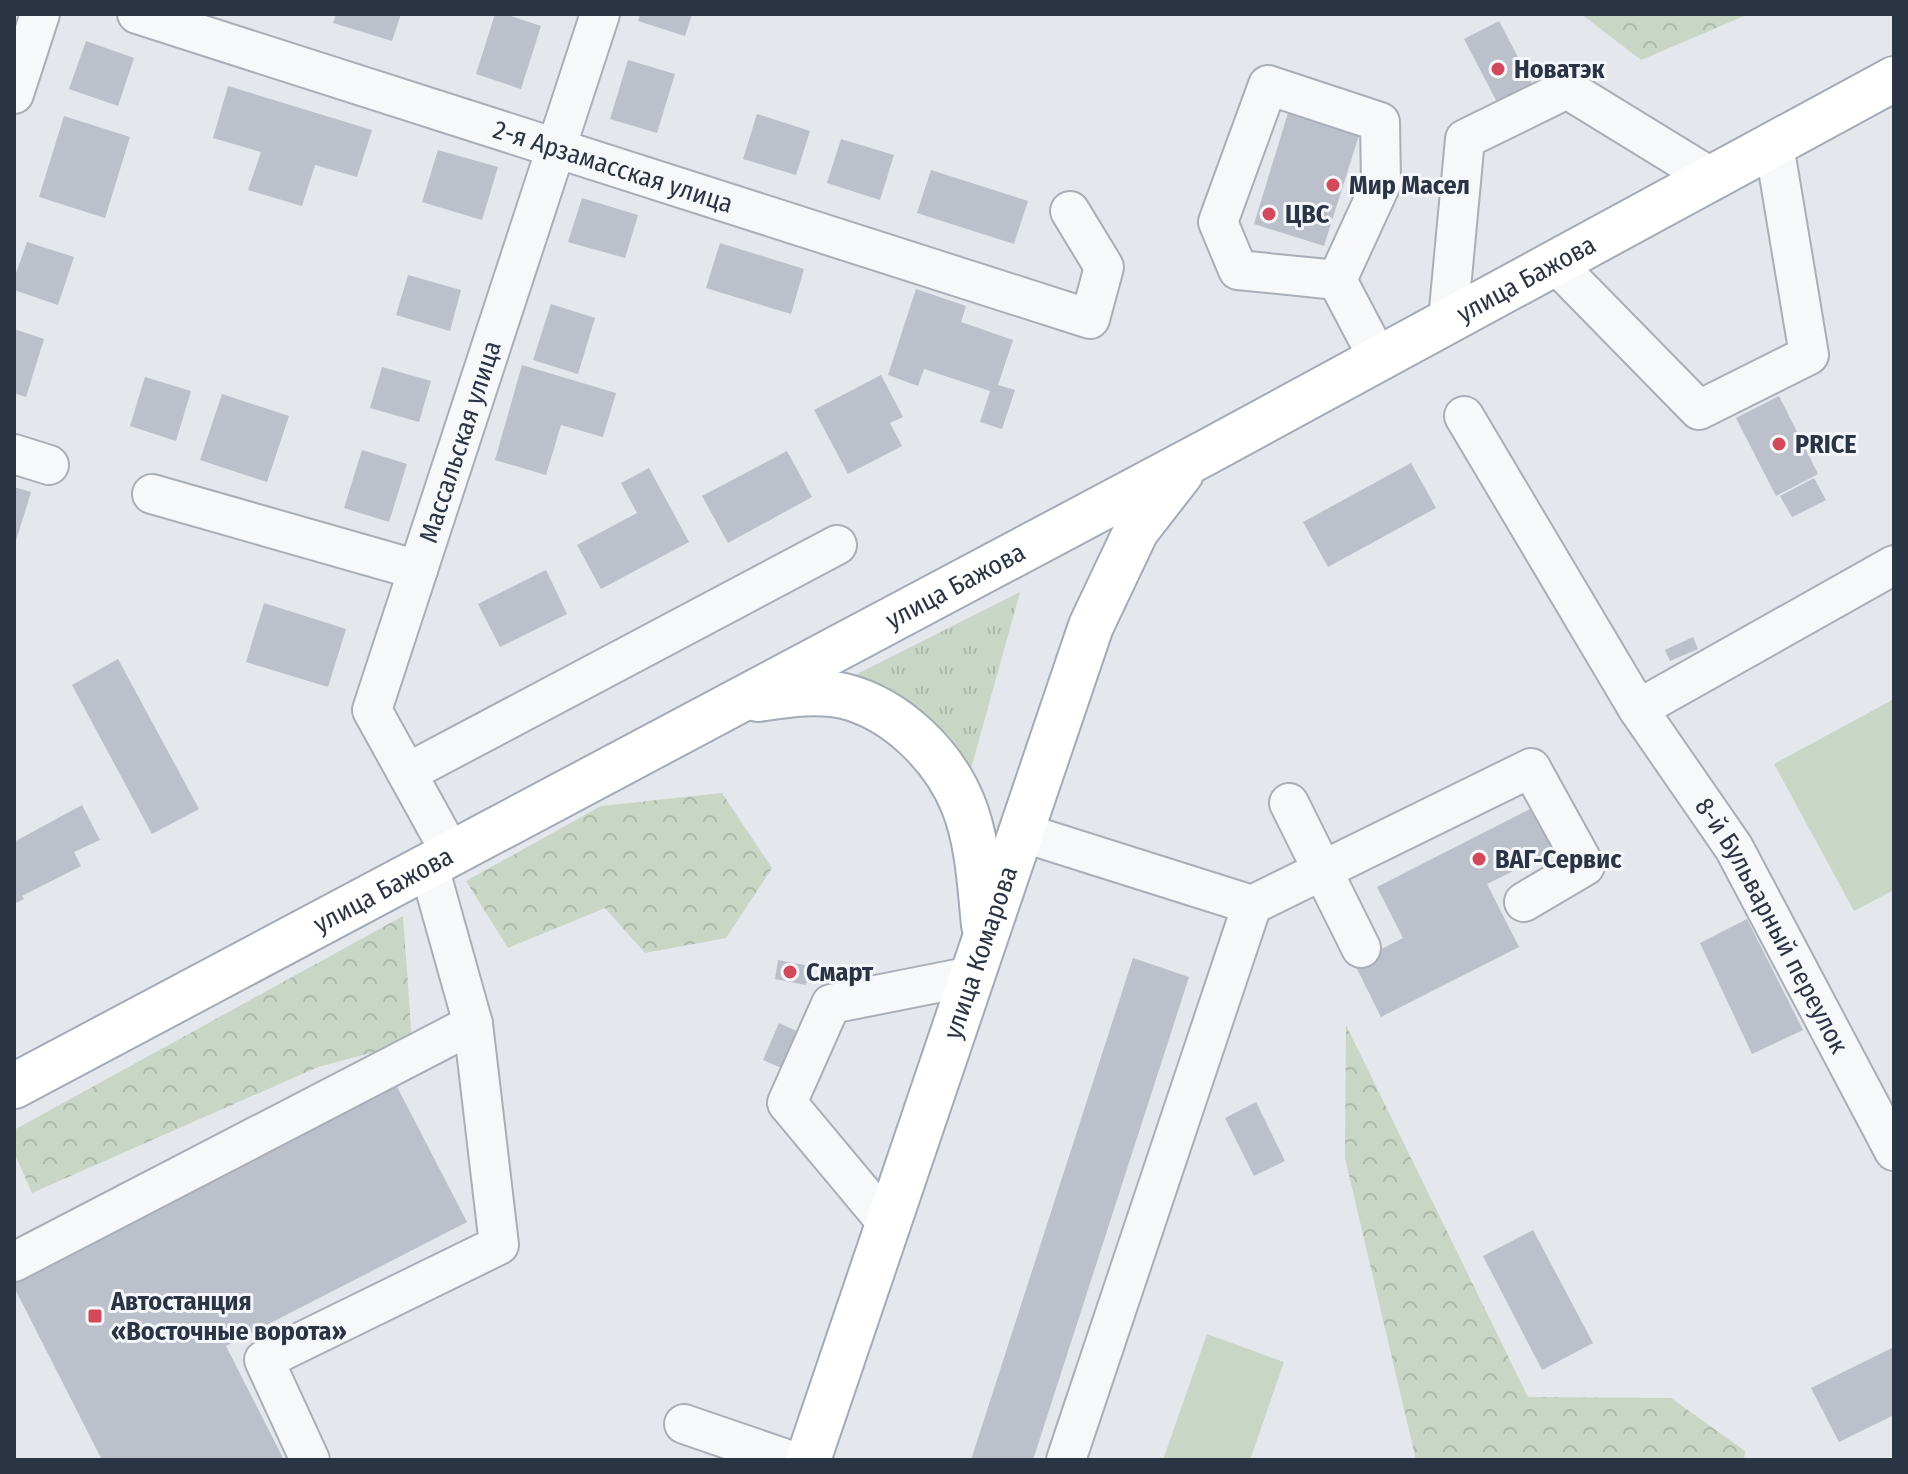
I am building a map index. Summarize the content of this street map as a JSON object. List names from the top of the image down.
{
  "streets": {
    "main road": ["улица Бажова", "улица Комарова"],
    "street": ["2-я Арзамасская улица", "Массальская улица", "8-й Бульварный переулок"]
  },
  "crossings": [
    ["2-я Арзамасская улица", "Массальская улица"],
    ["улица Бажова", "Массальская улица"],
    ["улица Бажова", "улица Комарова"]
  ],
  "places": {
    "other": [
      "Новатэк",
      "Мир Масел",
      "ЦВС",
      "PRICE",
      "ВАГ-Сервис",
      "Смарт"
    ],
    "transit": ["Автостанция «Восточные ворота»"]
  }
}
